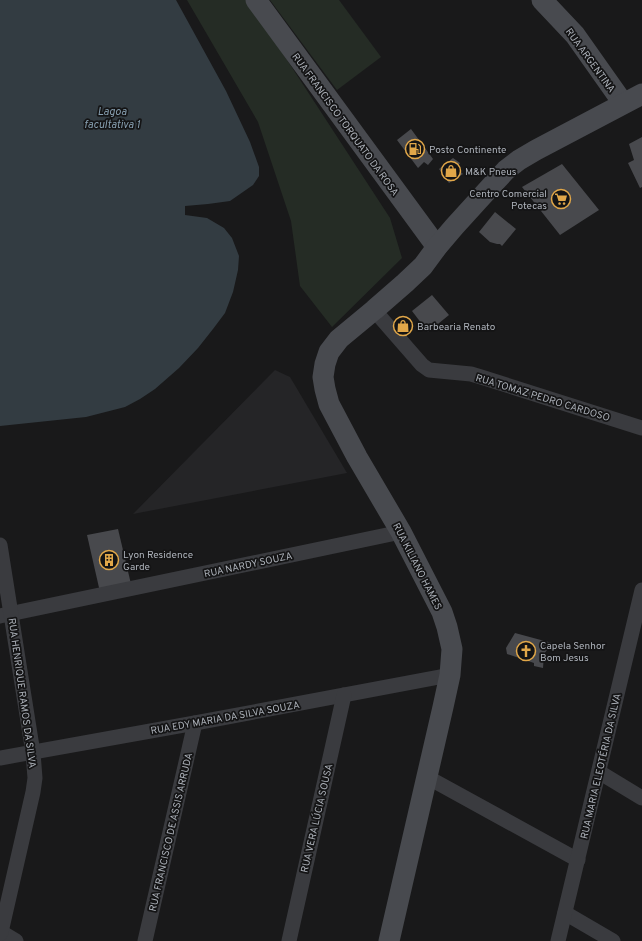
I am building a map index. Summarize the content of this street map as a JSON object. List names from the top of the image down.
{
  "streets": {
    "main road": ["RUA ARGENTINA", "RUA FRANCISCO TORQUATO DA ROSA", "RUA KILIANO HAMES"],
    "street": [
      "RUA TOMAZ PEDRO CARDOSO",
      "RUA NARDY SOUZA",
      "RUA HENRIQUE RAMOS DA SILVA",
      "RUA EDY MARIA DA SILVA SOUZA",
      "RUA MARIA ELEOTÉRIA DA SILVA",
      "RUA VERA LÚCIA SOUSA",
      "RUA FRANCISCO DE ASSIS ARRUDA"
    ]
  },
  "crossings": [
    ["RUA ARGENTINA", "RUA KILIANO HAMES"],
    ["RUA FRANCISCO TORQUATO DA ROSA", "RUA KILIANO HAMES"],
    ["RUA TOMAZ PEDRO CARDOSO", "RUA KILIANO HAMES"],
    ["RUA NARDY SOUZA", "RUA KILIANO HAMES"],
    ["RUA NARDY SOUZA", "RUA HENRIQUE RAMOS DA SILVA"],
    ["RUA KILIANO HAMES", "RUA EDY MARIA DA SILVA SOUZA"],
    ["RUA HENRIQUE RAMOS DA SILVA", "RUA EDY MARIA DA SILVA SOUZA"],
    ["RUA EDY MARIA DA SILVA SOUZA", "RUA VERA LÚCIA SOUSA"],
    ["RUA EDY MARIA DA SILVA SOUZA", "RUA FRANCISCO DE ASSIS ARRUDA"]
  ],
  "water": ["Lagoa facultativa 1"],
  "places": {
    "fuel station": ["Posto Continente"],
    "shop": ["M&K Pneus", "Barbearia Renato"],
    "supermarket": ["Centro Comercial Potecas"],
    "building": ["Lyon Residence Garde"],
    "church": ["Capela Senhor Bom Jesus"]
  }
}
